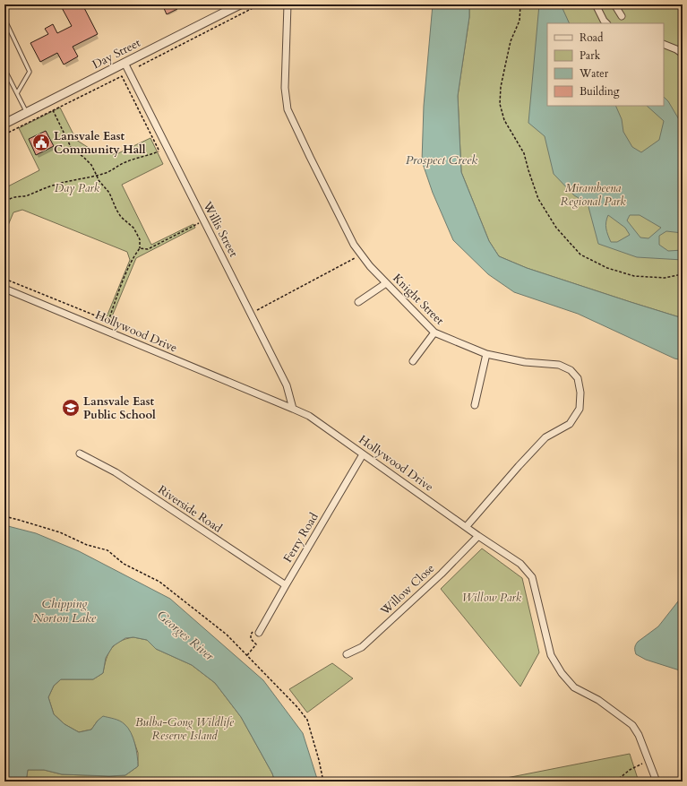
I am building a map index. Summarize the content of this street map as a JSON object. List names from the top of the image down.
{
  "streets": {
    "street": [
      "Day Street",
      "Willis Street",
      "Knight Street",
      "Hollywood Drive",
      "Riverside Road",
      "Ferry Road",
      "Willow Close"
    ]
  },
  "crossings": [
    ["Day Street", "Willis Street"],
    ["Willis Street", "Hollywood Drive"],
    ["Knight Street", "Hollywood Drive"],
    ["Hollywood Drive", "Ferry Road"],
    ["Hollywood Drive", "Willow Close"],
    ["Riverside Road", "Ferry Road"]
  ],
  "water": ["Prospect Creek", "Chipping Norton Lake", "Georges River"],
  "parks": [
    "Day Park",
    "Mirambeena Regional Park",
    "Willow Park",
    "Bulba-Gong Wildlife Reserve Island"
  ],
  "places": {
    "public building": ["Lansvale East Community Hall"],
    "school or university": ["Lansvale East Public School"]
  },
  "legend": [
    "Road",
    "Park",
    "Water",
    "Building"
  ]
}
